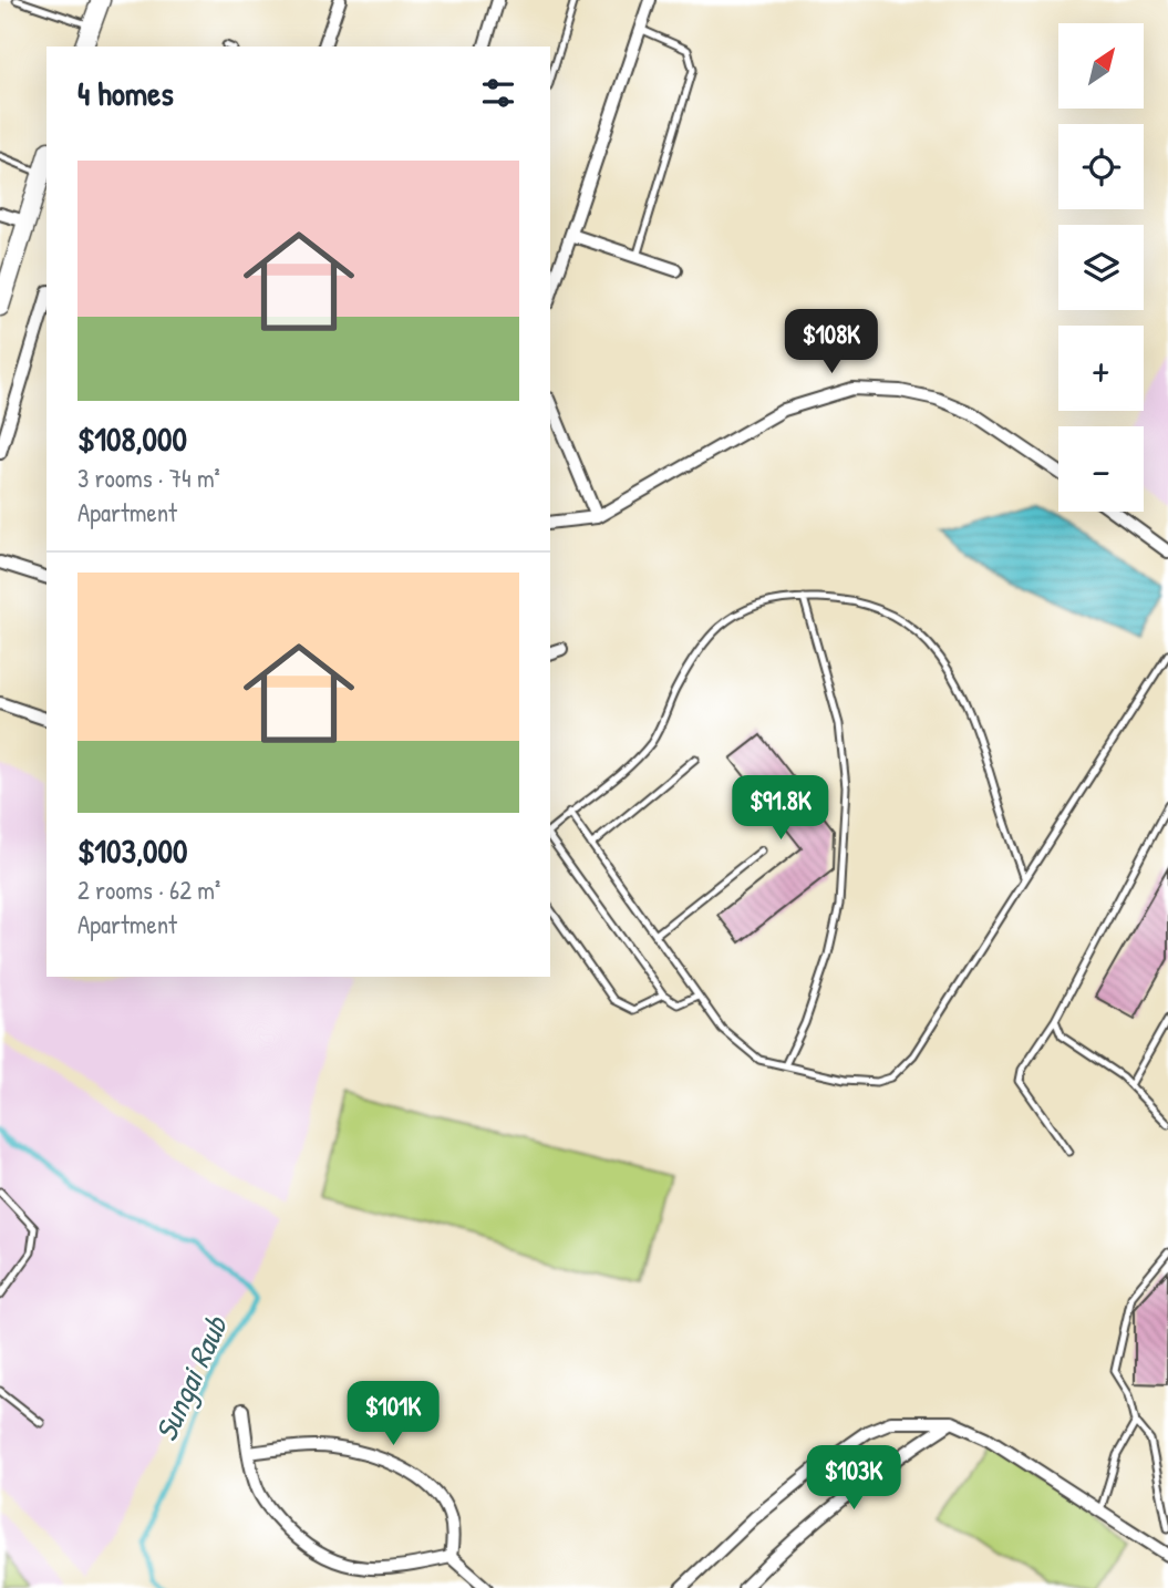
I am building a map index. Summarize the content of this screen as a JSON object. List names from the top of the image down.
{
  "water": ["Sungai Raub"],
  "north": "top right",
  "page": {
    "map_buttons": ["+", "−"],
    "heading": "4 homes",
    "list": [
      {
        "name": "$108,000",
        "note": "3 rooms · 74 m² · Apartment"
      },
      {
        "name": "$103,000",
        "note": "2 rooms · 62 m² · Apartment"
      }
    ],
    "price": [
      "$108K",
      "$91.8K",
      "$101K",
      "$103K"
    ]
  }
}
